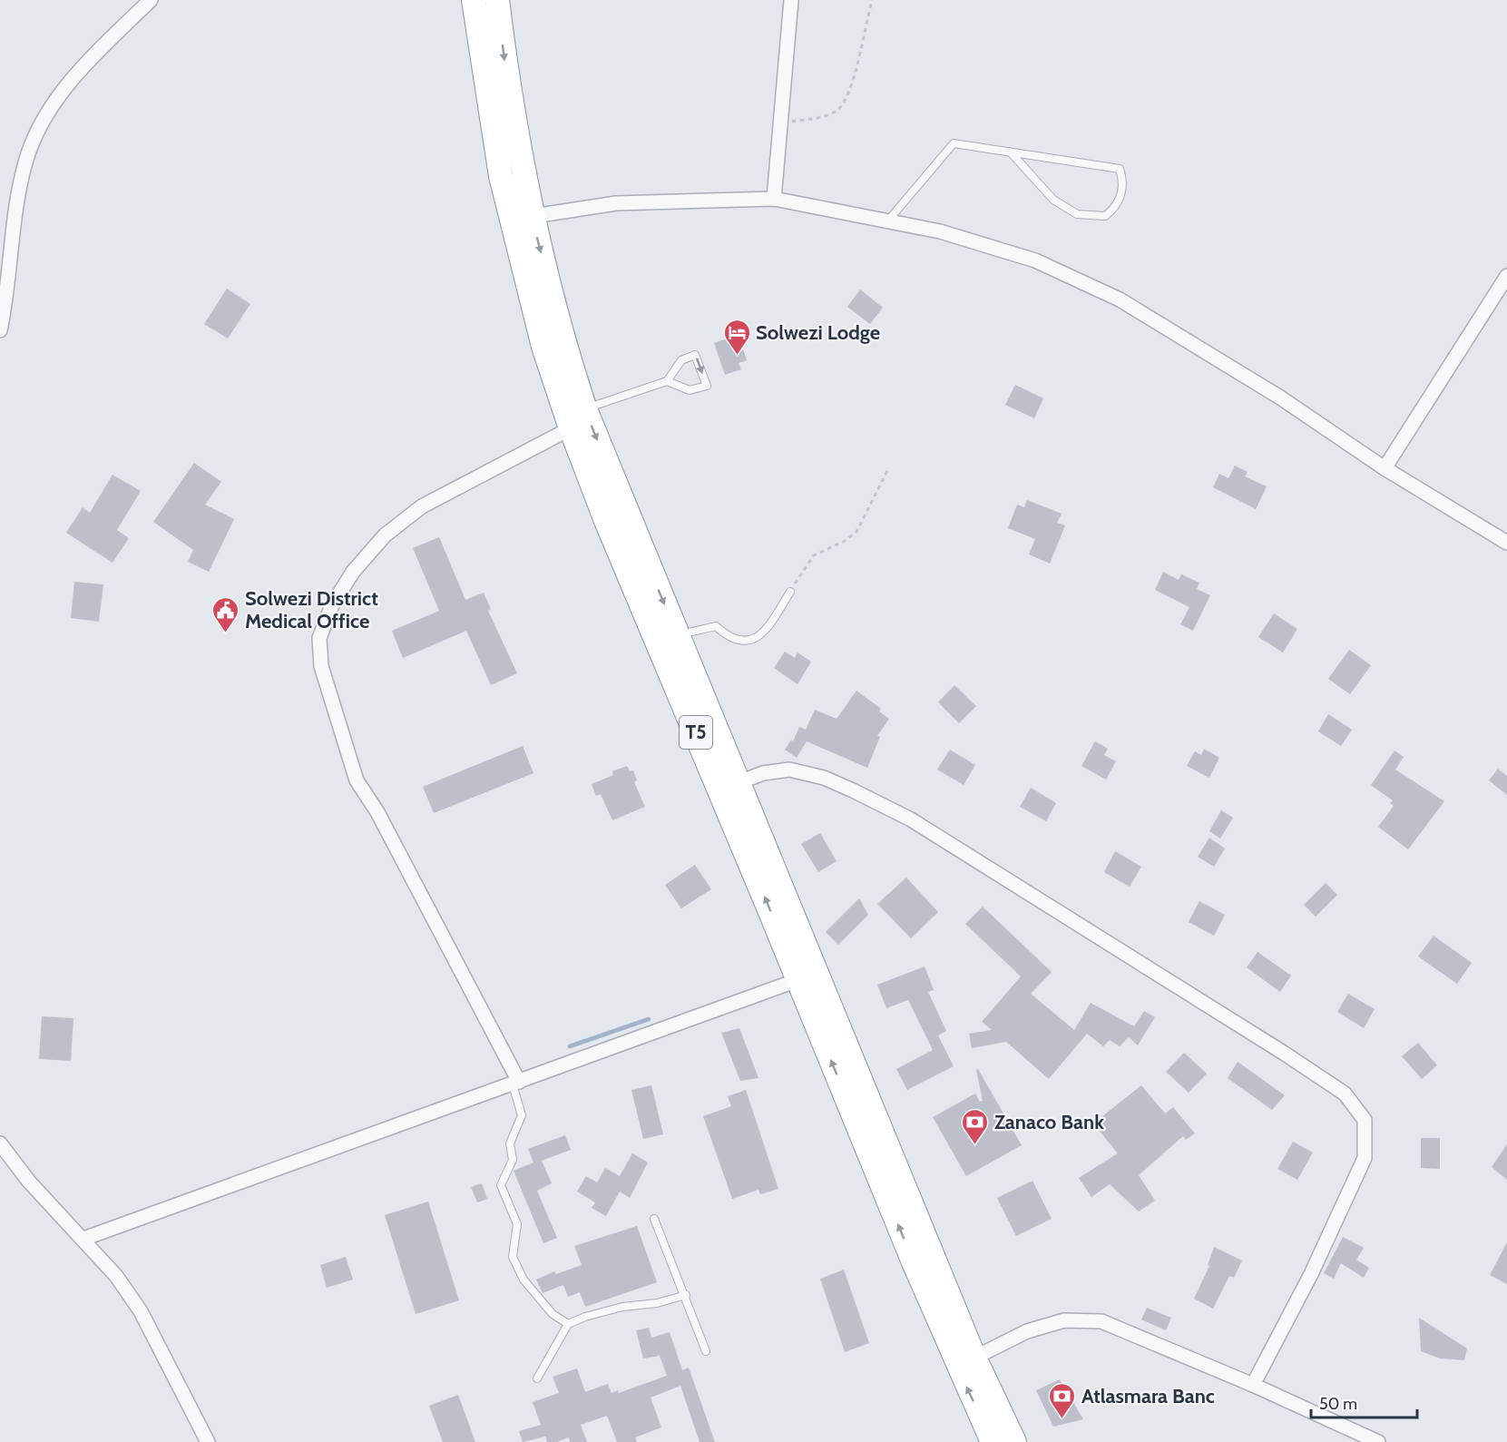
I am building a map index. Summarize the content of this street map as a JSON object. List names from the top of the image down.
{
  "streets": {
    "highway": ["T5"]
  },
  "places": {
    "hotel": ["Solwezi Lodge"],
    "public building": ["Solwezi District Medical Office"],
    "bank": ["Zanaco Bank", "Atlasmara Banc"]
  },
  "scale_bar": "50 m"
}
